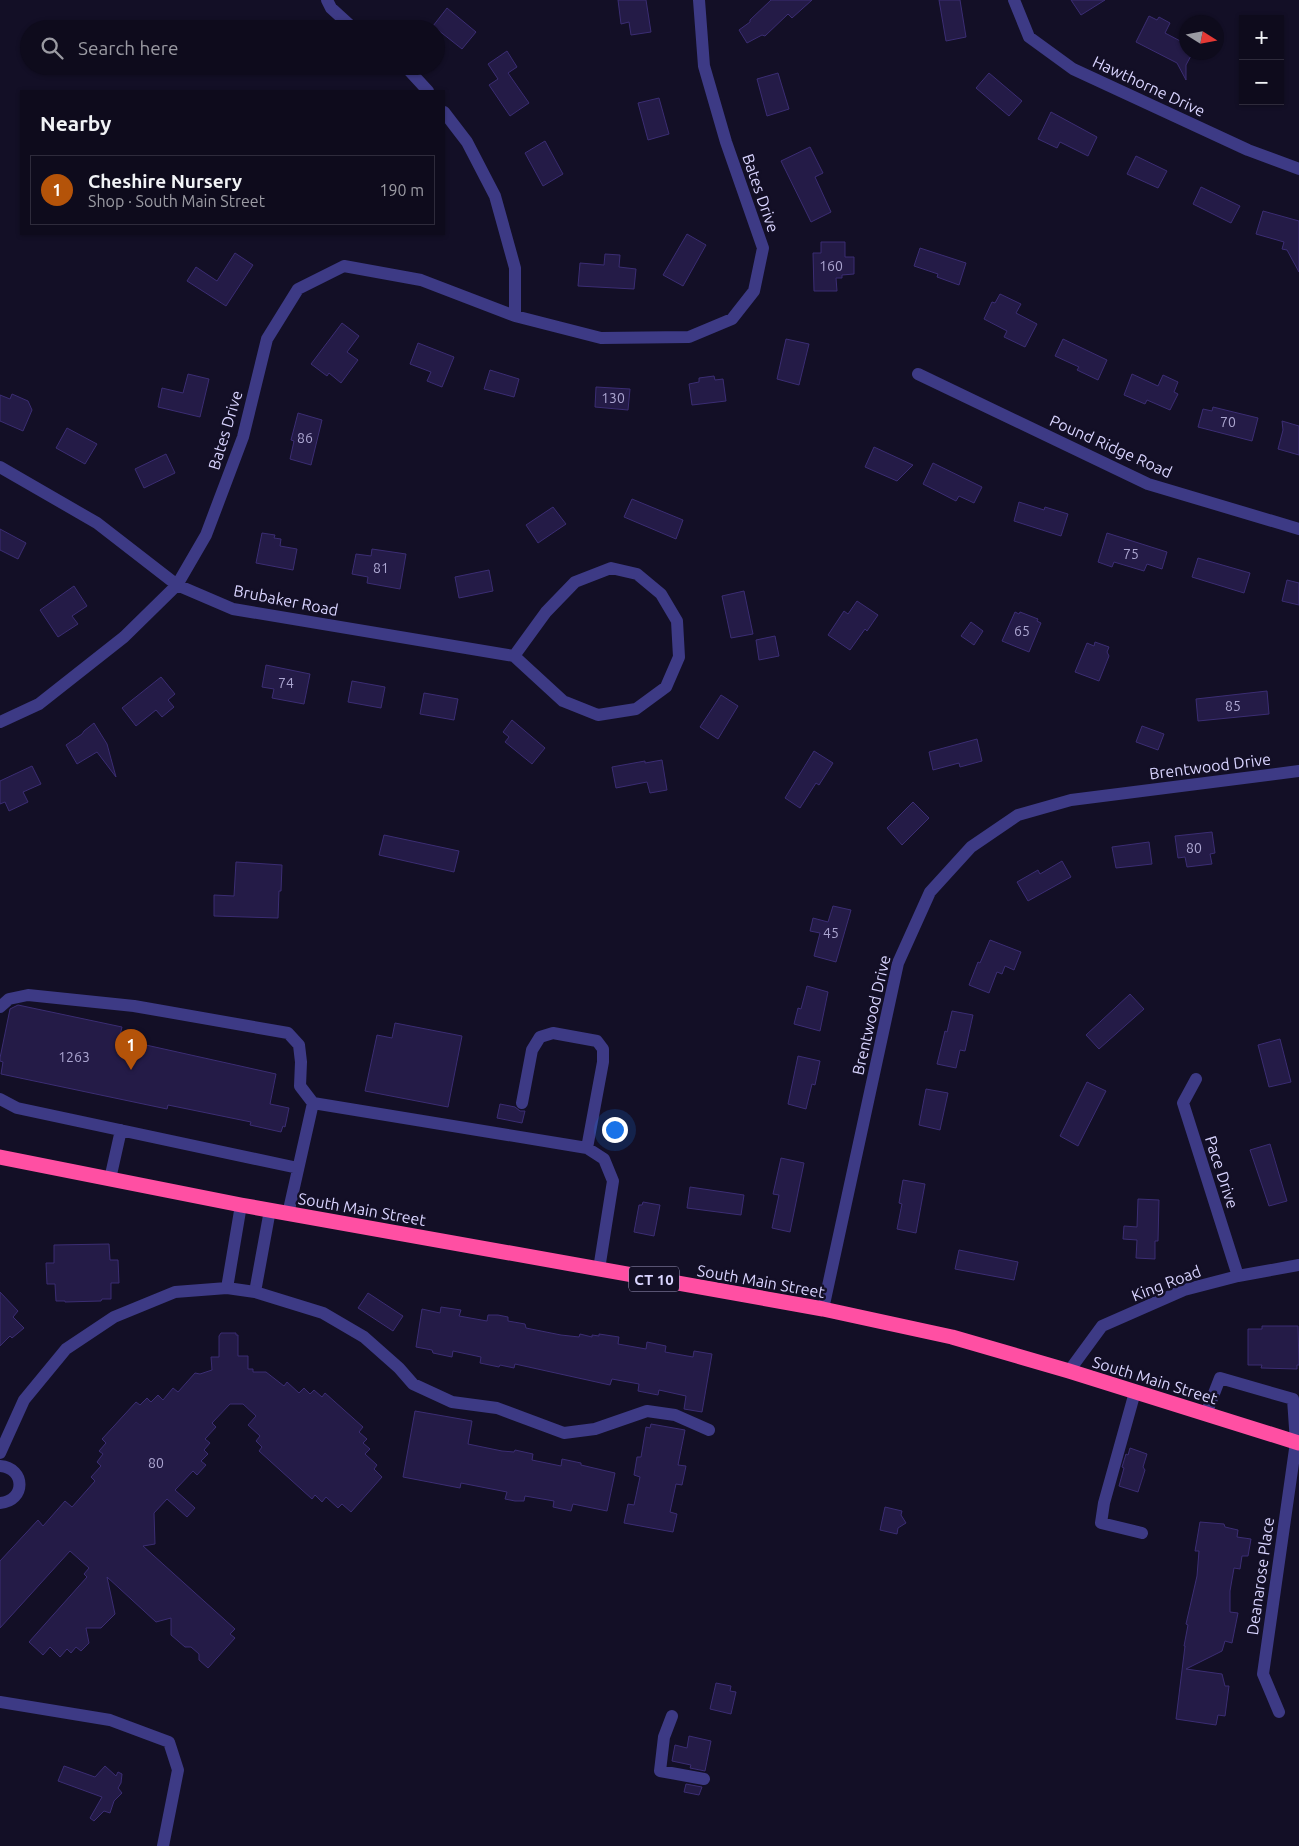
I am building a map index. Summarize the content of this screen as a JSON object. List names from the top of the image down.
{
  "streets": {
    "highway": ["South Main Street", "CT 10"],
    "street": [
      "Hawthorne Drive",
      "Bates Drive",
      "Pound Ridge Road",
      "Brubaker Road",
      "Brentwood Drive",
      "Pace Drive",
      "King Road",
      "Deanarose Place"
    ]
  },
  "crossings": [
    ["Bates Drive", "Brubaker Road"],
    ["Brentwood Drive", "South Main Street"],
    ["Pace Drive", "King Road"],
    ["South Main Street", "King Road"],
    ["South Main Street", "Deanarose Place"]
  ],
  "house_numbers": [
    "160",
    "130",
    "70",
    "86",
    "75",
    "81",
    "65",
    "74",
    "85",
    "80",
    "45",
    "1263",
    "80"
  ],
  "north": "right",
  "page": {
    "map_buttons": ["+", "−"],
    "search": "Search here",
    "heading": "Nearby",
    "list": [
      {
        "mark": "1",
        "name": "Cheshire Nursery",
        "note": "Shop · South Main Street",
        "value": "190 m"
      }
    ],
    "pins": "1"
  }
}
